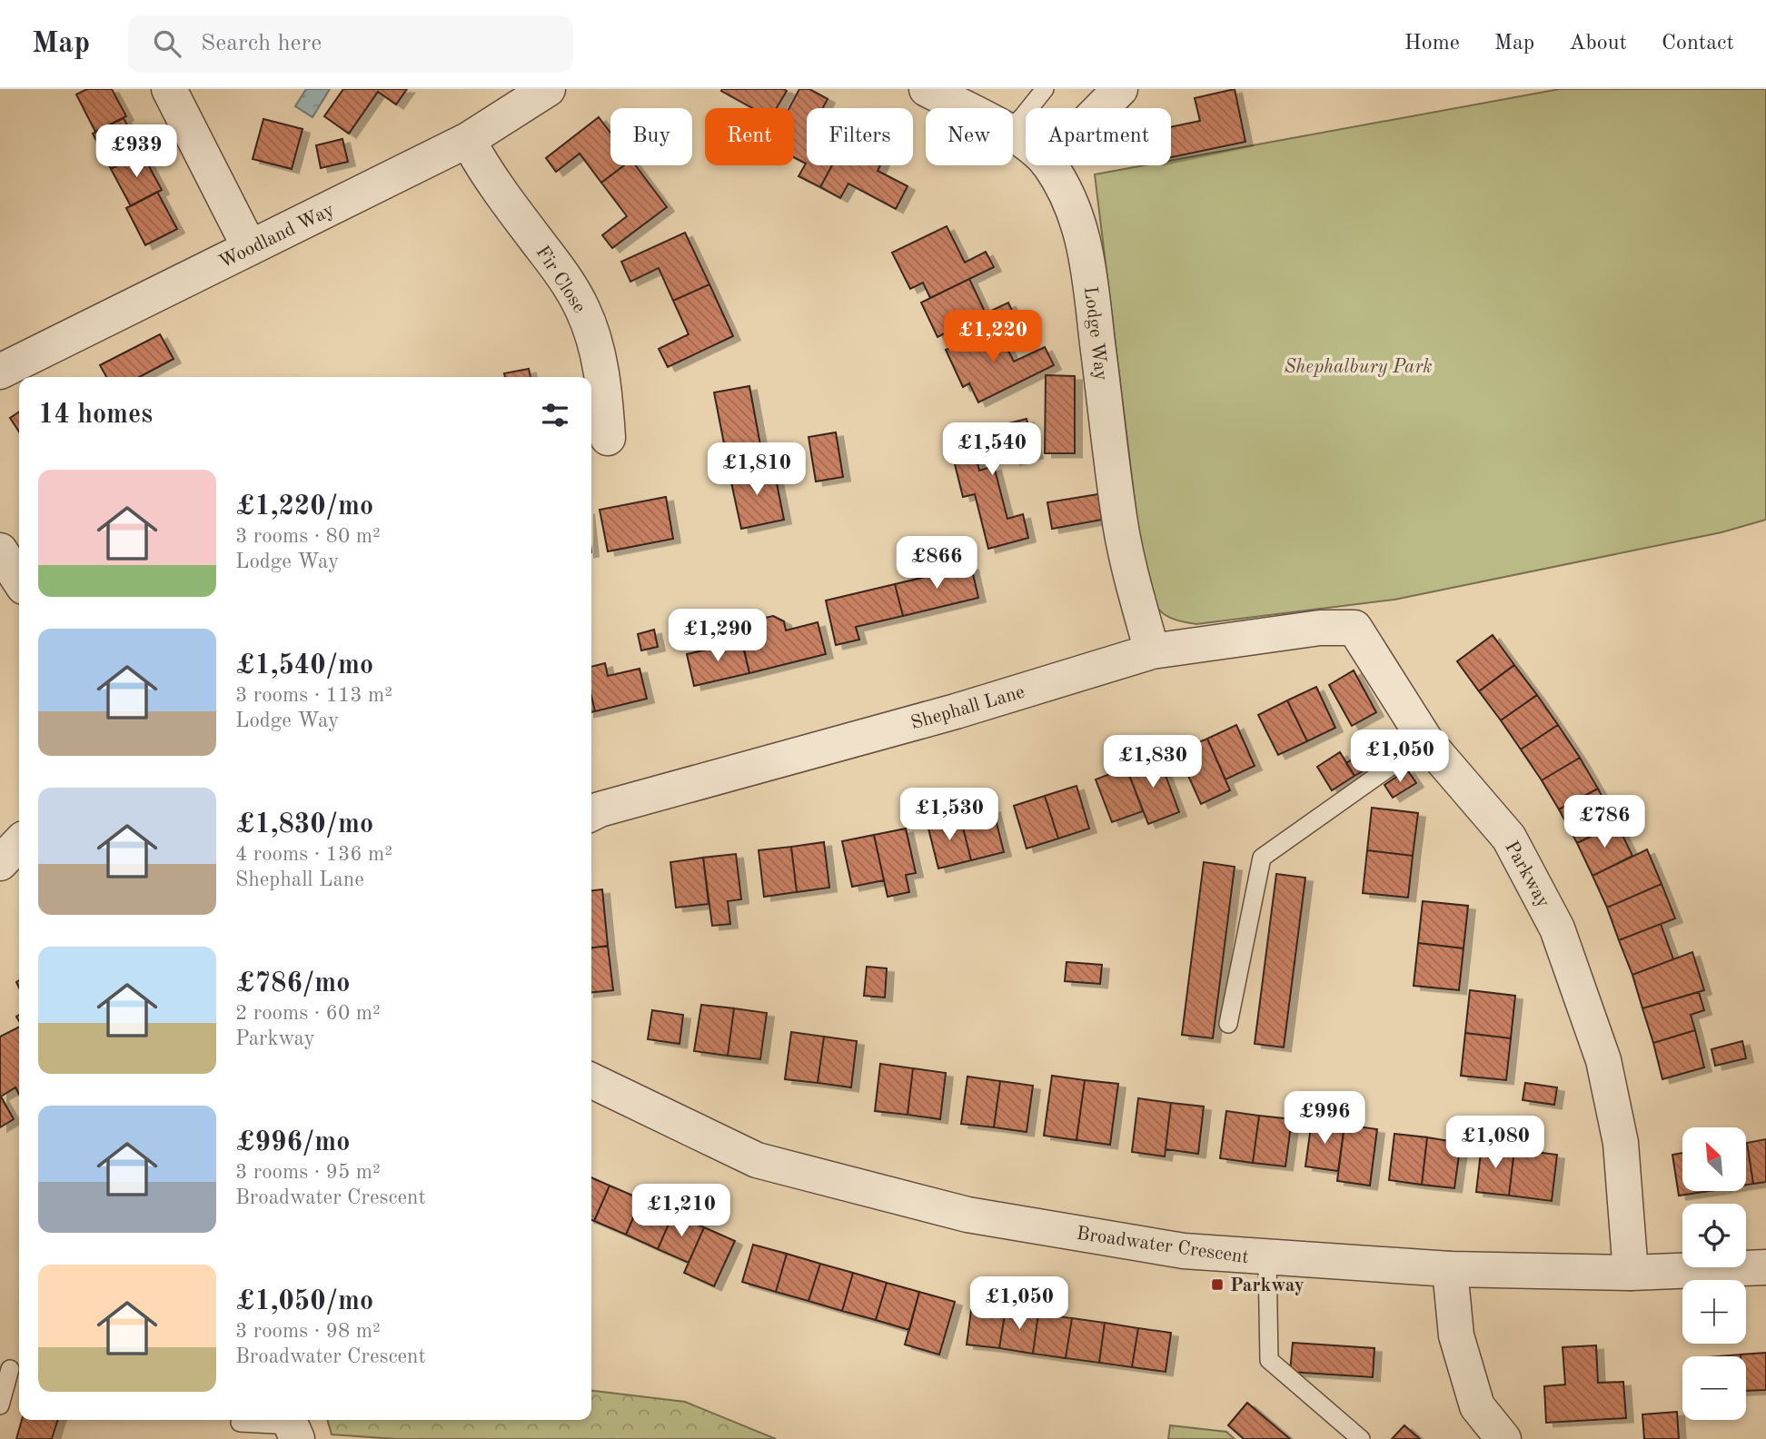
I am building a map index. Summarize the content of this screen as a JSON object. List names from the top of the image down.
{
  "streets": {
    "street": [
      "Woodland Way",
      "Fir Close",
      "Lodge Way",
      "Shephall Lane",
      "Parkway",
      "Broadwater Crescent"
    ]
  },
  "crossings": [
    ["Woodland Way", "Fir Close"],
    ["Lodge Way", "Shephall Lane"],
    ["Shephall Lane", "Parkway"],
    ["Parkway", "Broadwater Crescent"]
  ],
  "parks": ["Shephalbury Park"],
  "places": {
    "transit": ["Parkway"]
  },
  "north": "top left",
  "page": {
    "header": "Map",
    "search": "Search here",
    "nav": [
      "Home",
      "Map",
      "About",
      "Contact"
    ],
    "chip": [
      "Buy",
      "Rent",
      "Filters",
      "New",
      "Apartment"
    ],
    "price": [
      "£939",
      "£1,220",
      "£1,540",
      "£1,810",
      "£866",
      "£1,290",
      "£1,050",
      "£1,830",
      "£1,530",
      "£786",
      "£996",
      "£1,080",
      "£1,210",
      "£1,050"
    ],
    "heading": "14 homes",
    "list": [
      {
        "name": "£1,220/mo",
        "note": "3 rooms · 80 m² · Lodge Way"
      },
      {
        "name": "£1,540/mo",
        "note": "3 rooms · 113 m² · Lodge Way"
      },
      {
        "name": "£1,830/mo",
        "note": "4 rooms · 136 m² · Shephall Lane"
      },
      {
        "name": "£786/mo",
        "note": "2 rooms · 60 m² · Parkway"
      },
      {
        "name": "£996/mo",
        "note": "3 rooms · 95 m² · Broadwater Crescent"
      },
      {
        "name": "£1,050/mo",
        "note": "3 rooms · 98 m² · Broadwater Crescent"
      }
    ],
    "map_buttons": ["+", "−"]
  }
}
